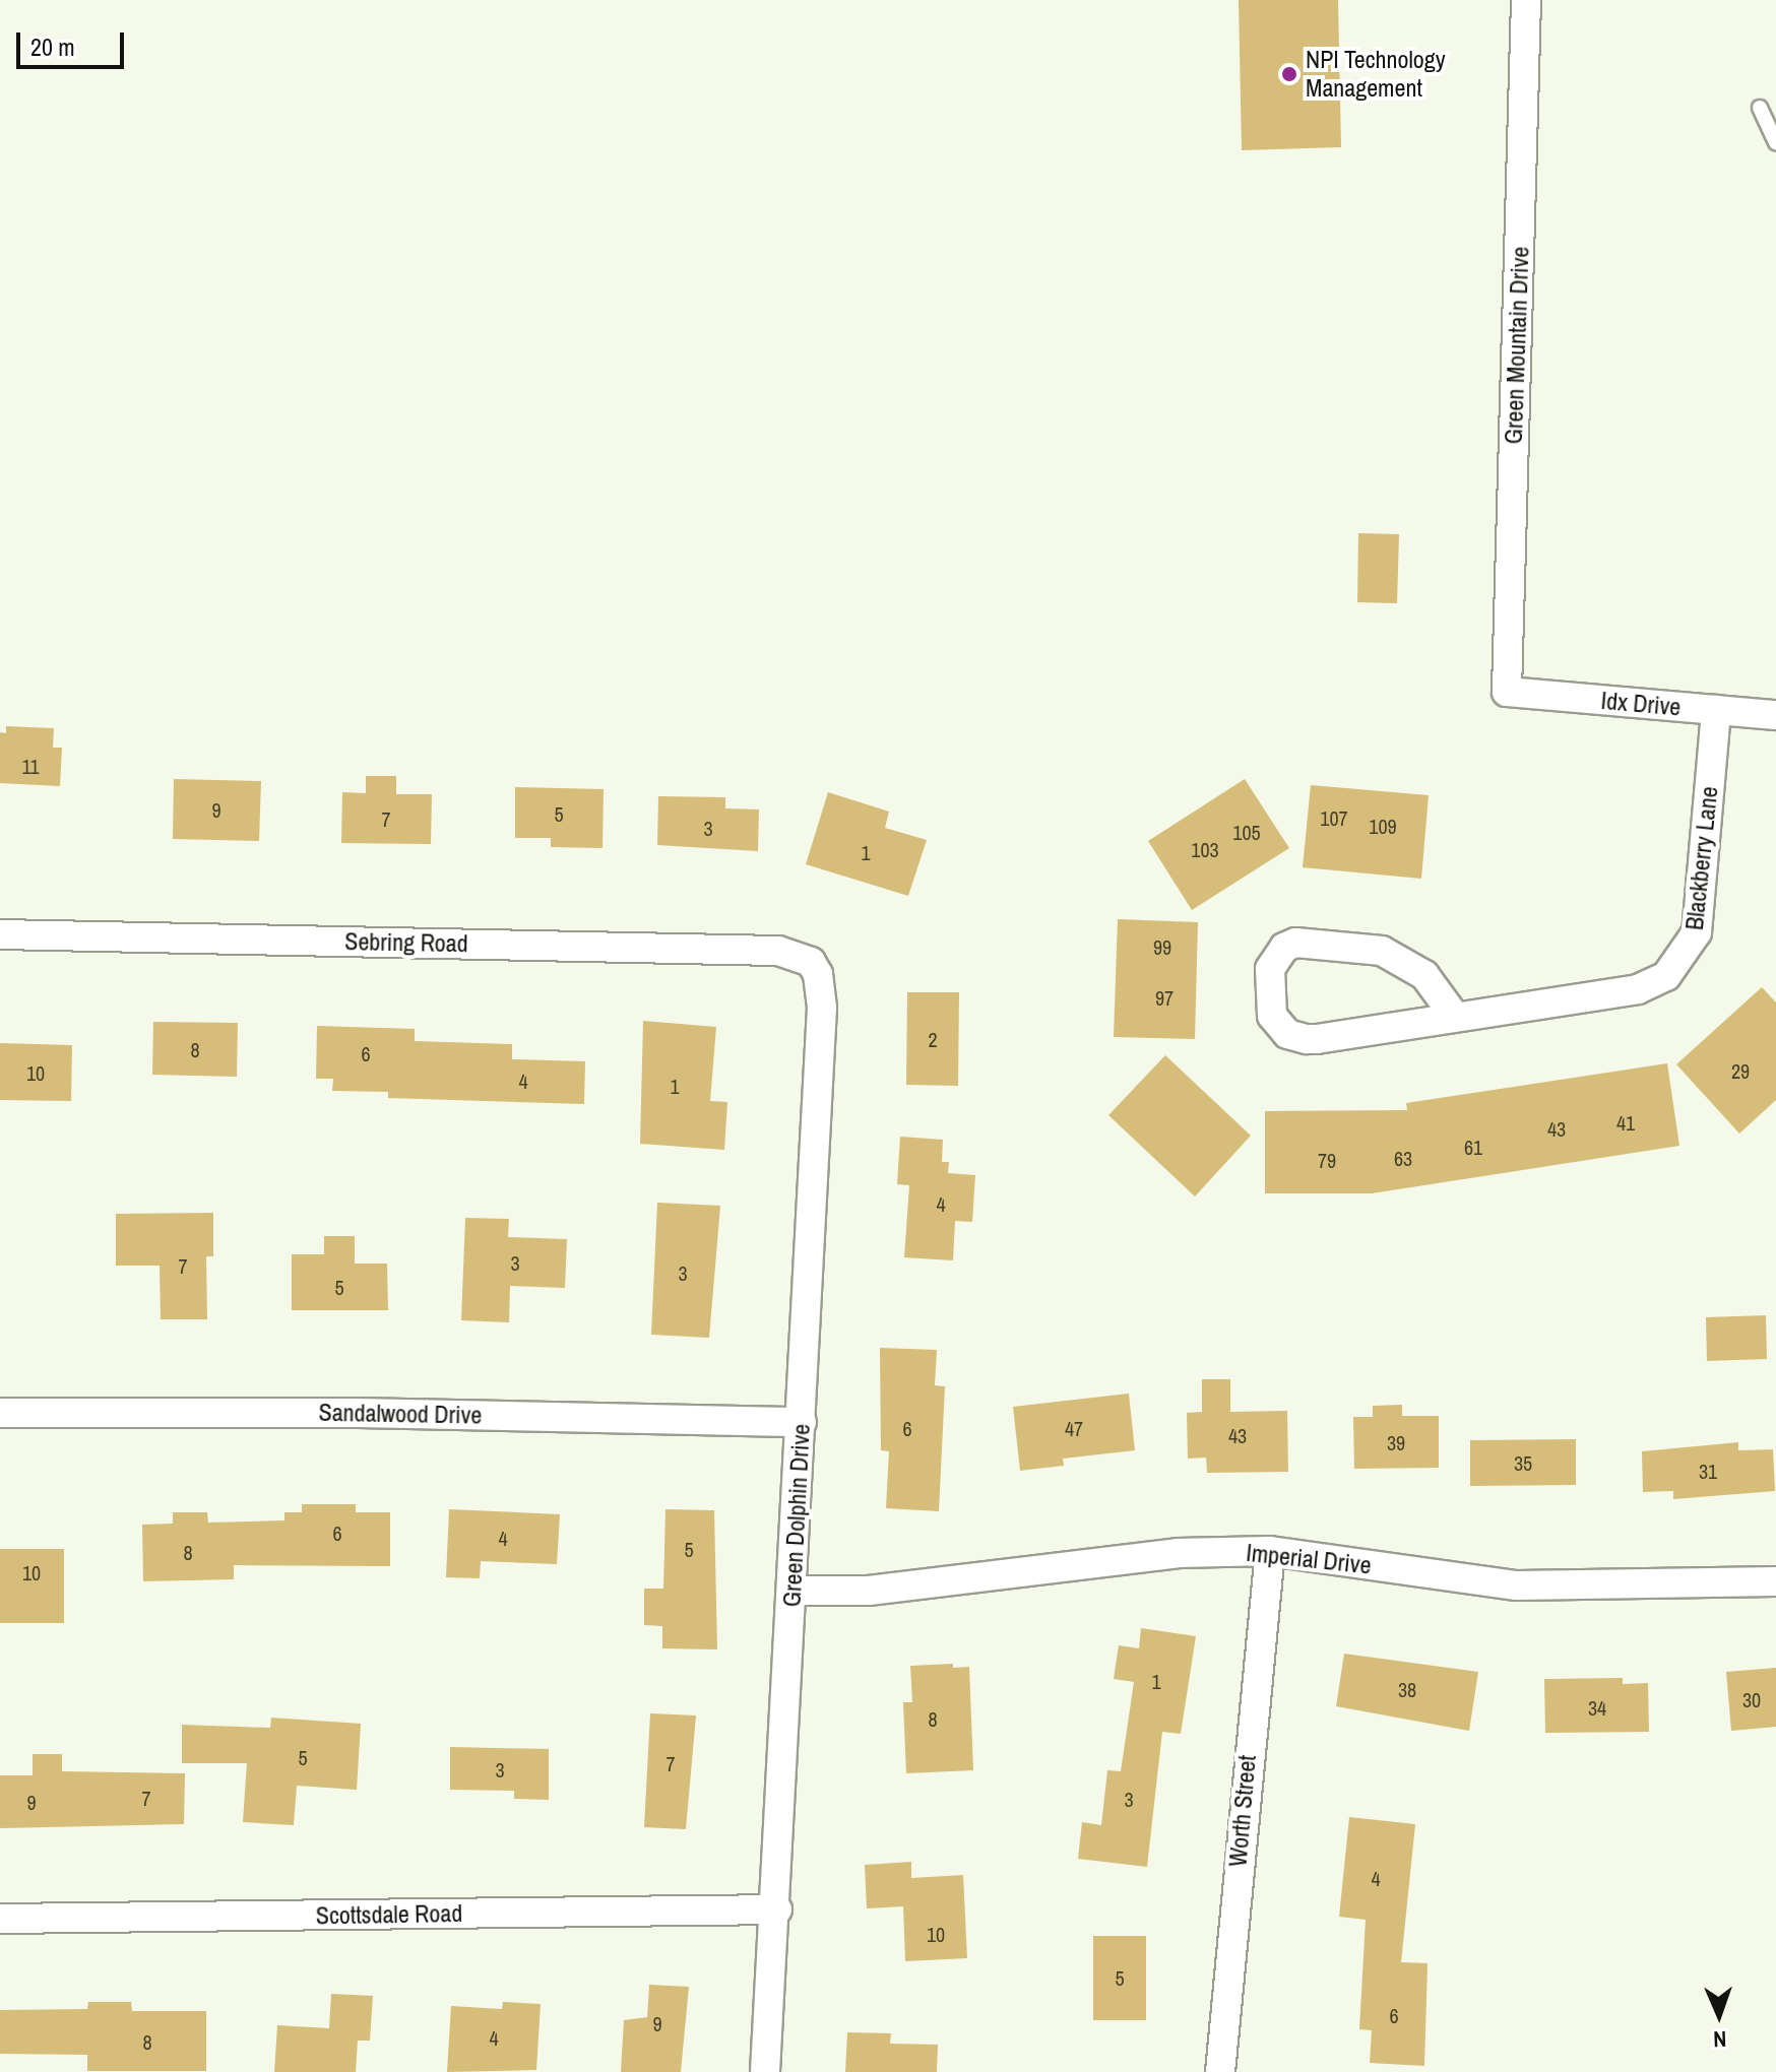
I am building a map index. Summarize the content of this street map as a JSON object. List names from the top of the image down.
{
  "streets": {
    "street": [
      "Green Mountain Drive",
      "Idx Drive",
      "Blackberry Lane",
      "Sebring Road",
      "Sandalwood Drive",
      "Green Dolphin Drive",
      "Imperial Drive",
      "Worth Street",
      "Scottsdale Road"
    ]
  },
  "crossings": [
    ["Green Mountain Drive", "Idx Drive"],
    ["Idx Drive", "Blackberry Lane"],
    ["Sebring Road", "Green Dolphin Drive"],
    ["Sandalwood Drive", "Green Dolphin Drive"],
    ["Green Dolphin Drive", "Imperial Drive"],
    ["Green Dolphin Drive", "Scottsdale Road"],
    ["Imperial Drive", "Worth Street"]
  ],
  "places": ["NPI Technology Management"],
  "house_numbers": [
    "11",
    "9",
    "5",
    "107",
    "7",
    "109",
    "3",
    "105",
    "103",
    "1",
    "99",
    "97",
    "2",
    "8",
    "6",
    "29",
    "10",
    "4",
    "1",
    "41",
    "43",
    "61",
    "63",
    "79",
    "4",
    "3",
    "7",
    "3",
    "5",
    "6",
    "47",
    "43",
    "39",
    "35",
    "31",
    "6",
    "4",
    "5",
    "8",
    "10",
    "1",
    "38",
    "30",
    "34",
    "8",
    "5",
    "7",
    "3",
    "7",
    "3",
    "9",
    "4",
    "10",
    "5",
    "6",
    "9",
    "4",
    "8"
  ],
  "scale_bar": "20 m",
  "north": "bottom"
}
